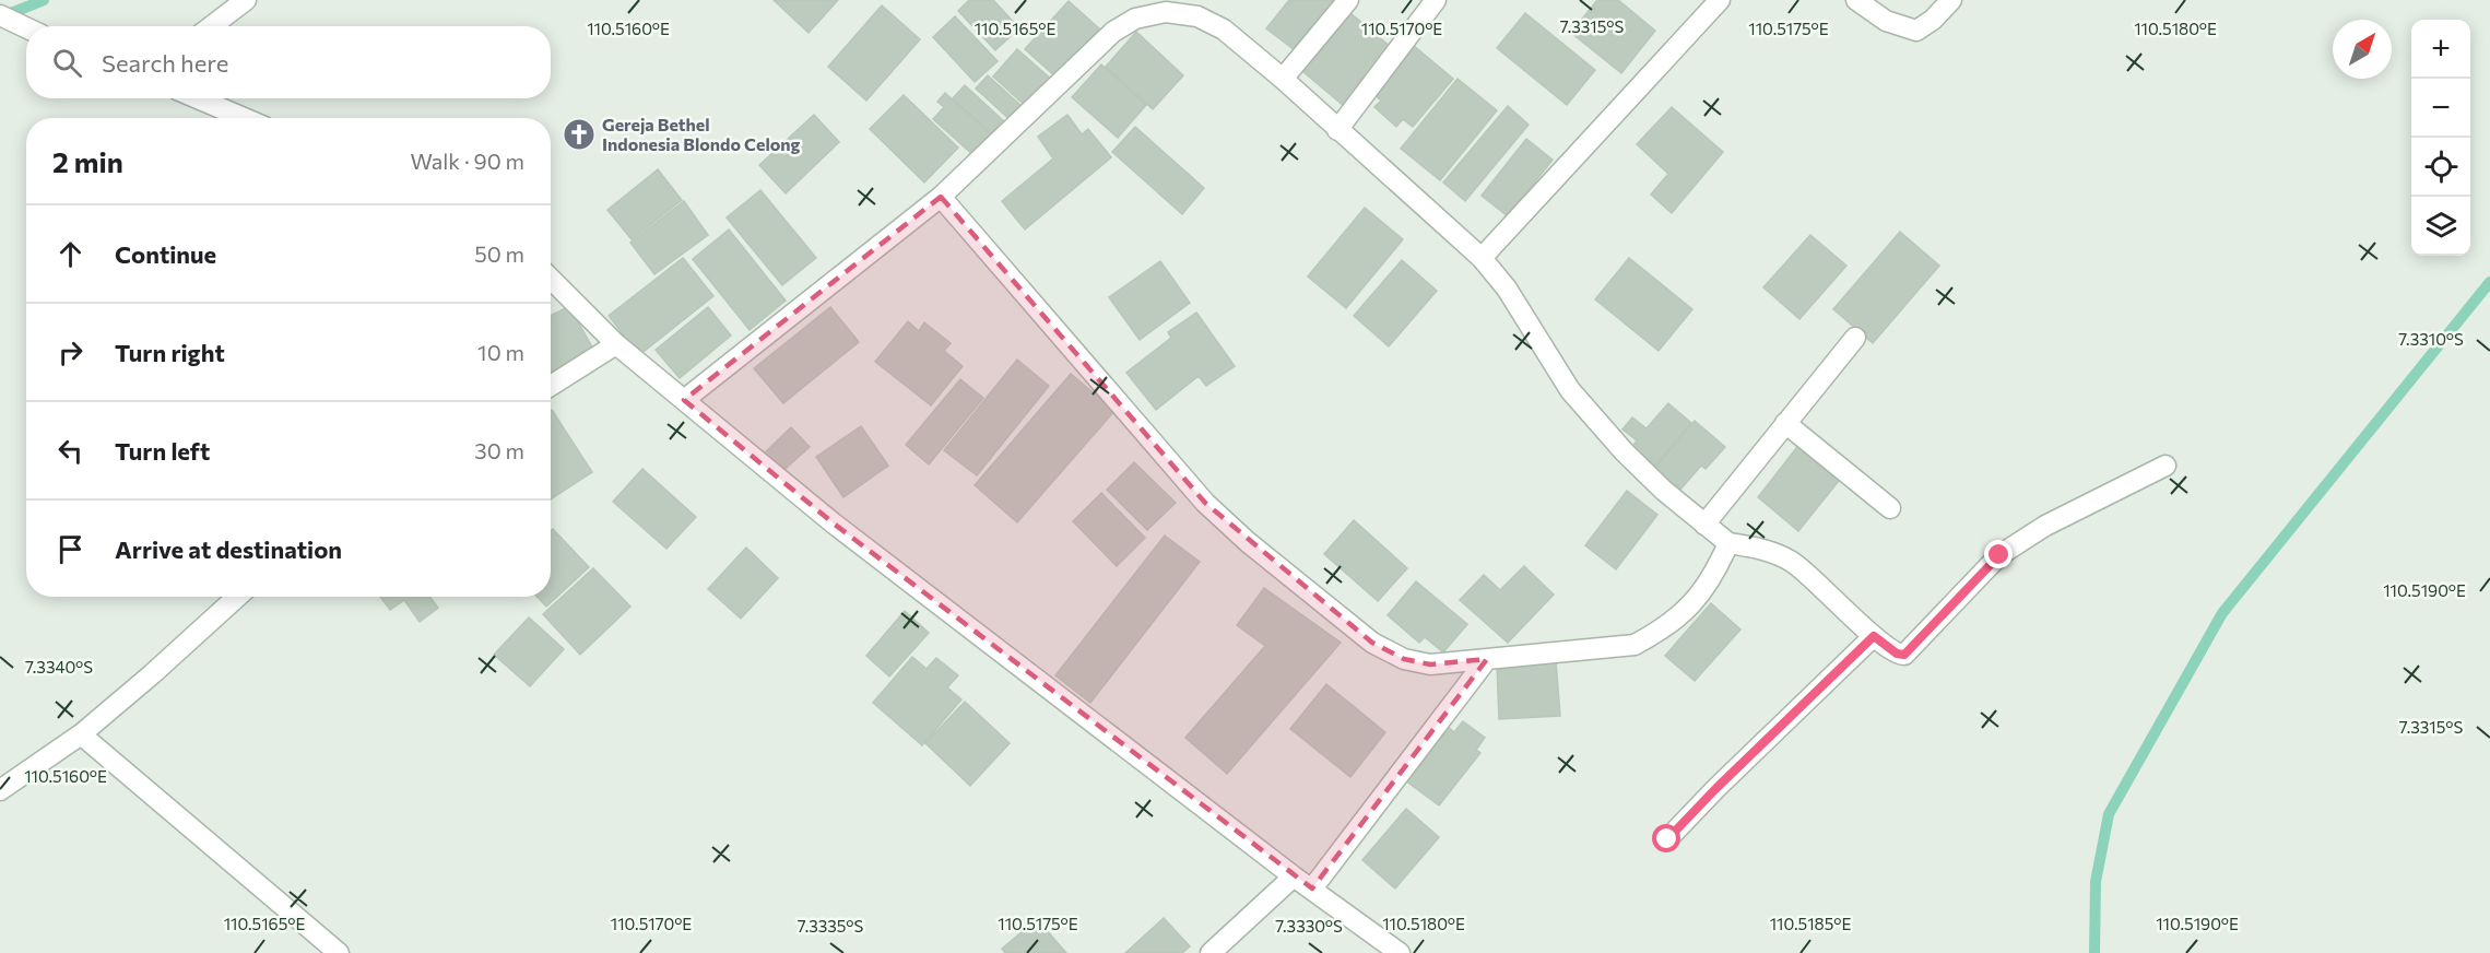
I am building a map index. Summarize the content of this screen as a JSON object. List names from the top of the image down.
{
  "places": {
    "church": ["Gereja Bethel Indonesia Blondo Celong"]
  },
  "north": "top right",
  "page": {
    "map_buttons": ["+", "−"],
    "search": "Search here",
    "heading": ["2 min", "Walk · 90 m"],
    "list": [
      ["Continue", "50 m"],
      ["Turn right", "10 m"],
      ["Turn left", "30 m"],
      "Arrive at destination"
    ]
  },
  "coordinates": [
    "7.3315°S",
    "110.5160°E",
    "110.5165°E",
    "110.5170°E",
    "110.5175°E",
    "110.5180°E",
    "7.3310°S",
    "110.5190°E",
    "7.3340°S",
    "110.5185°E",
    "7.3335°S",
    "7.3330°S"
  ]
}
